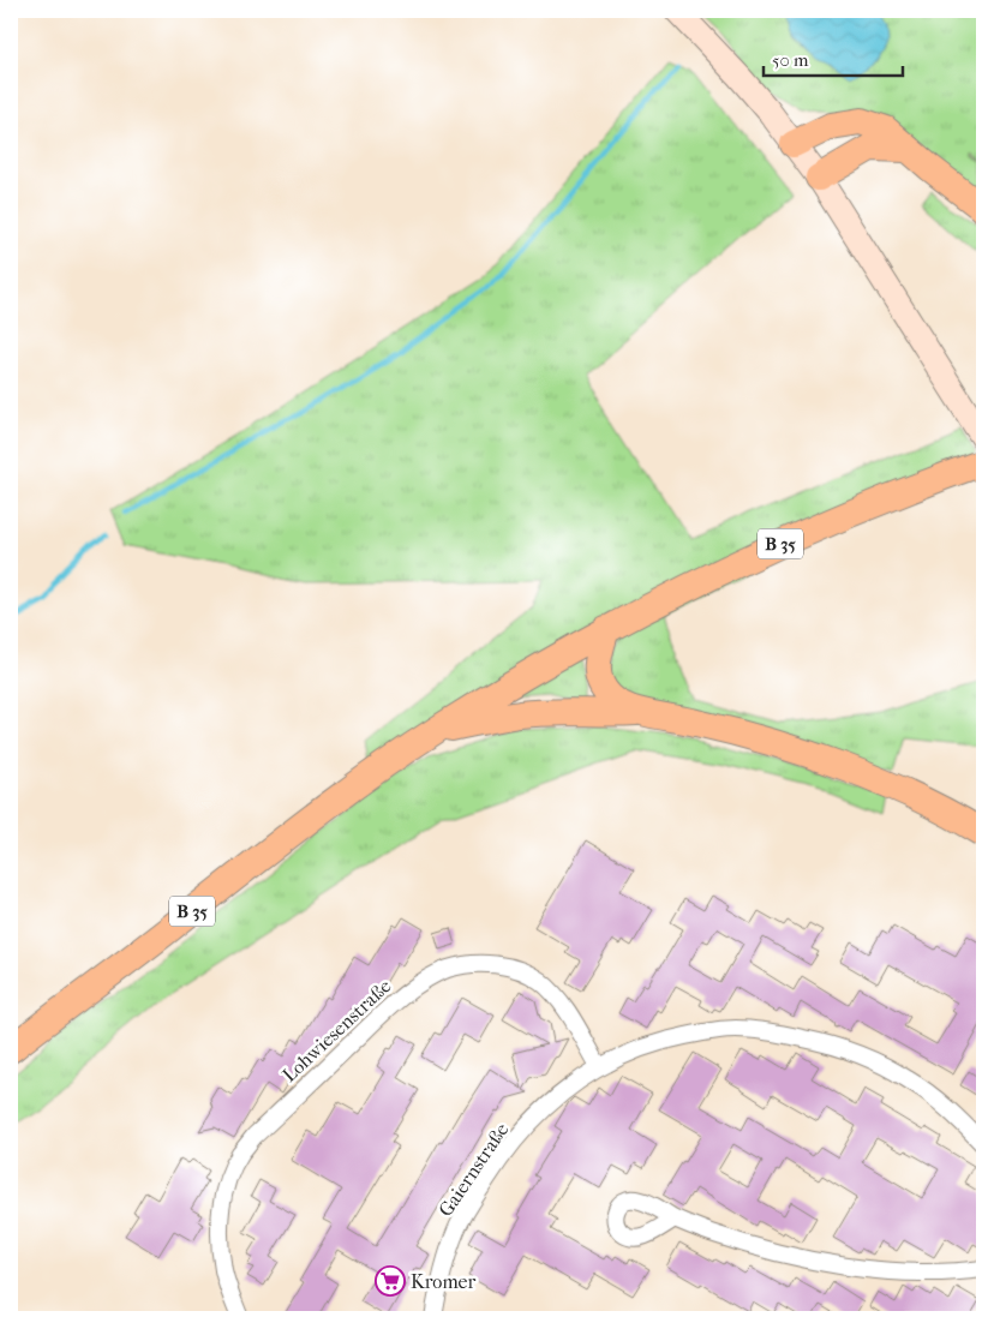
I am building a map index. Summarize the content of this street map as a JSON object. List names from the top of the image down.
{
  "streets": {
    "main road": ["B 35"],
    "street": ["Lohwiesenstraße", "Gaiernstraße"]
  },
  "crossings": [
    ["Lohwiesenstraße", "Gaiernstraße"]
  ],
  "places": {
    "supermarket": ["Kromer"]
  },
  "scale_bar": "50 m"
}
